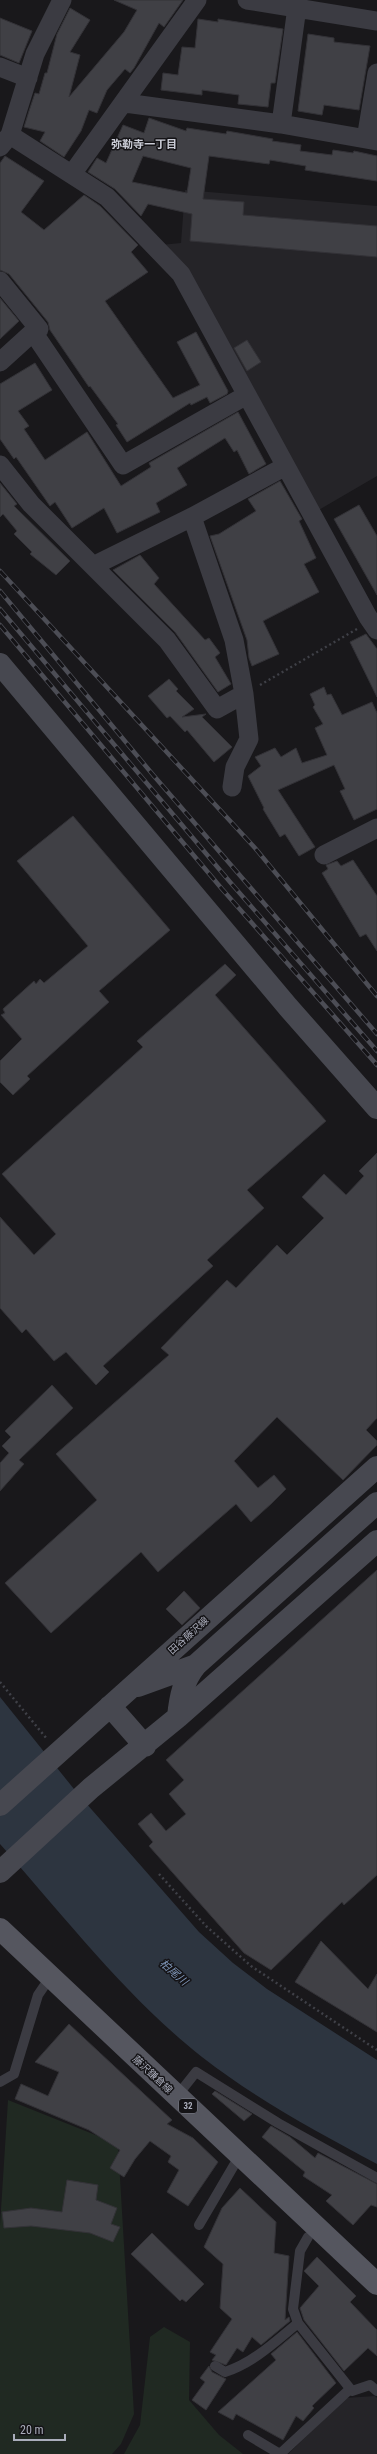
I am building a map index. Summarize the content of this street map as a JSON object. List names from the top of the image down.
{
  "streets": {
    "main road": ["田谷藤沢線", "藤沢鎌倉線", "32"]
  },
  "districts": ["弥勒寺一丁目"],
  "water": ["柏尾川"],
  "scale_bar": "20 m"
}
